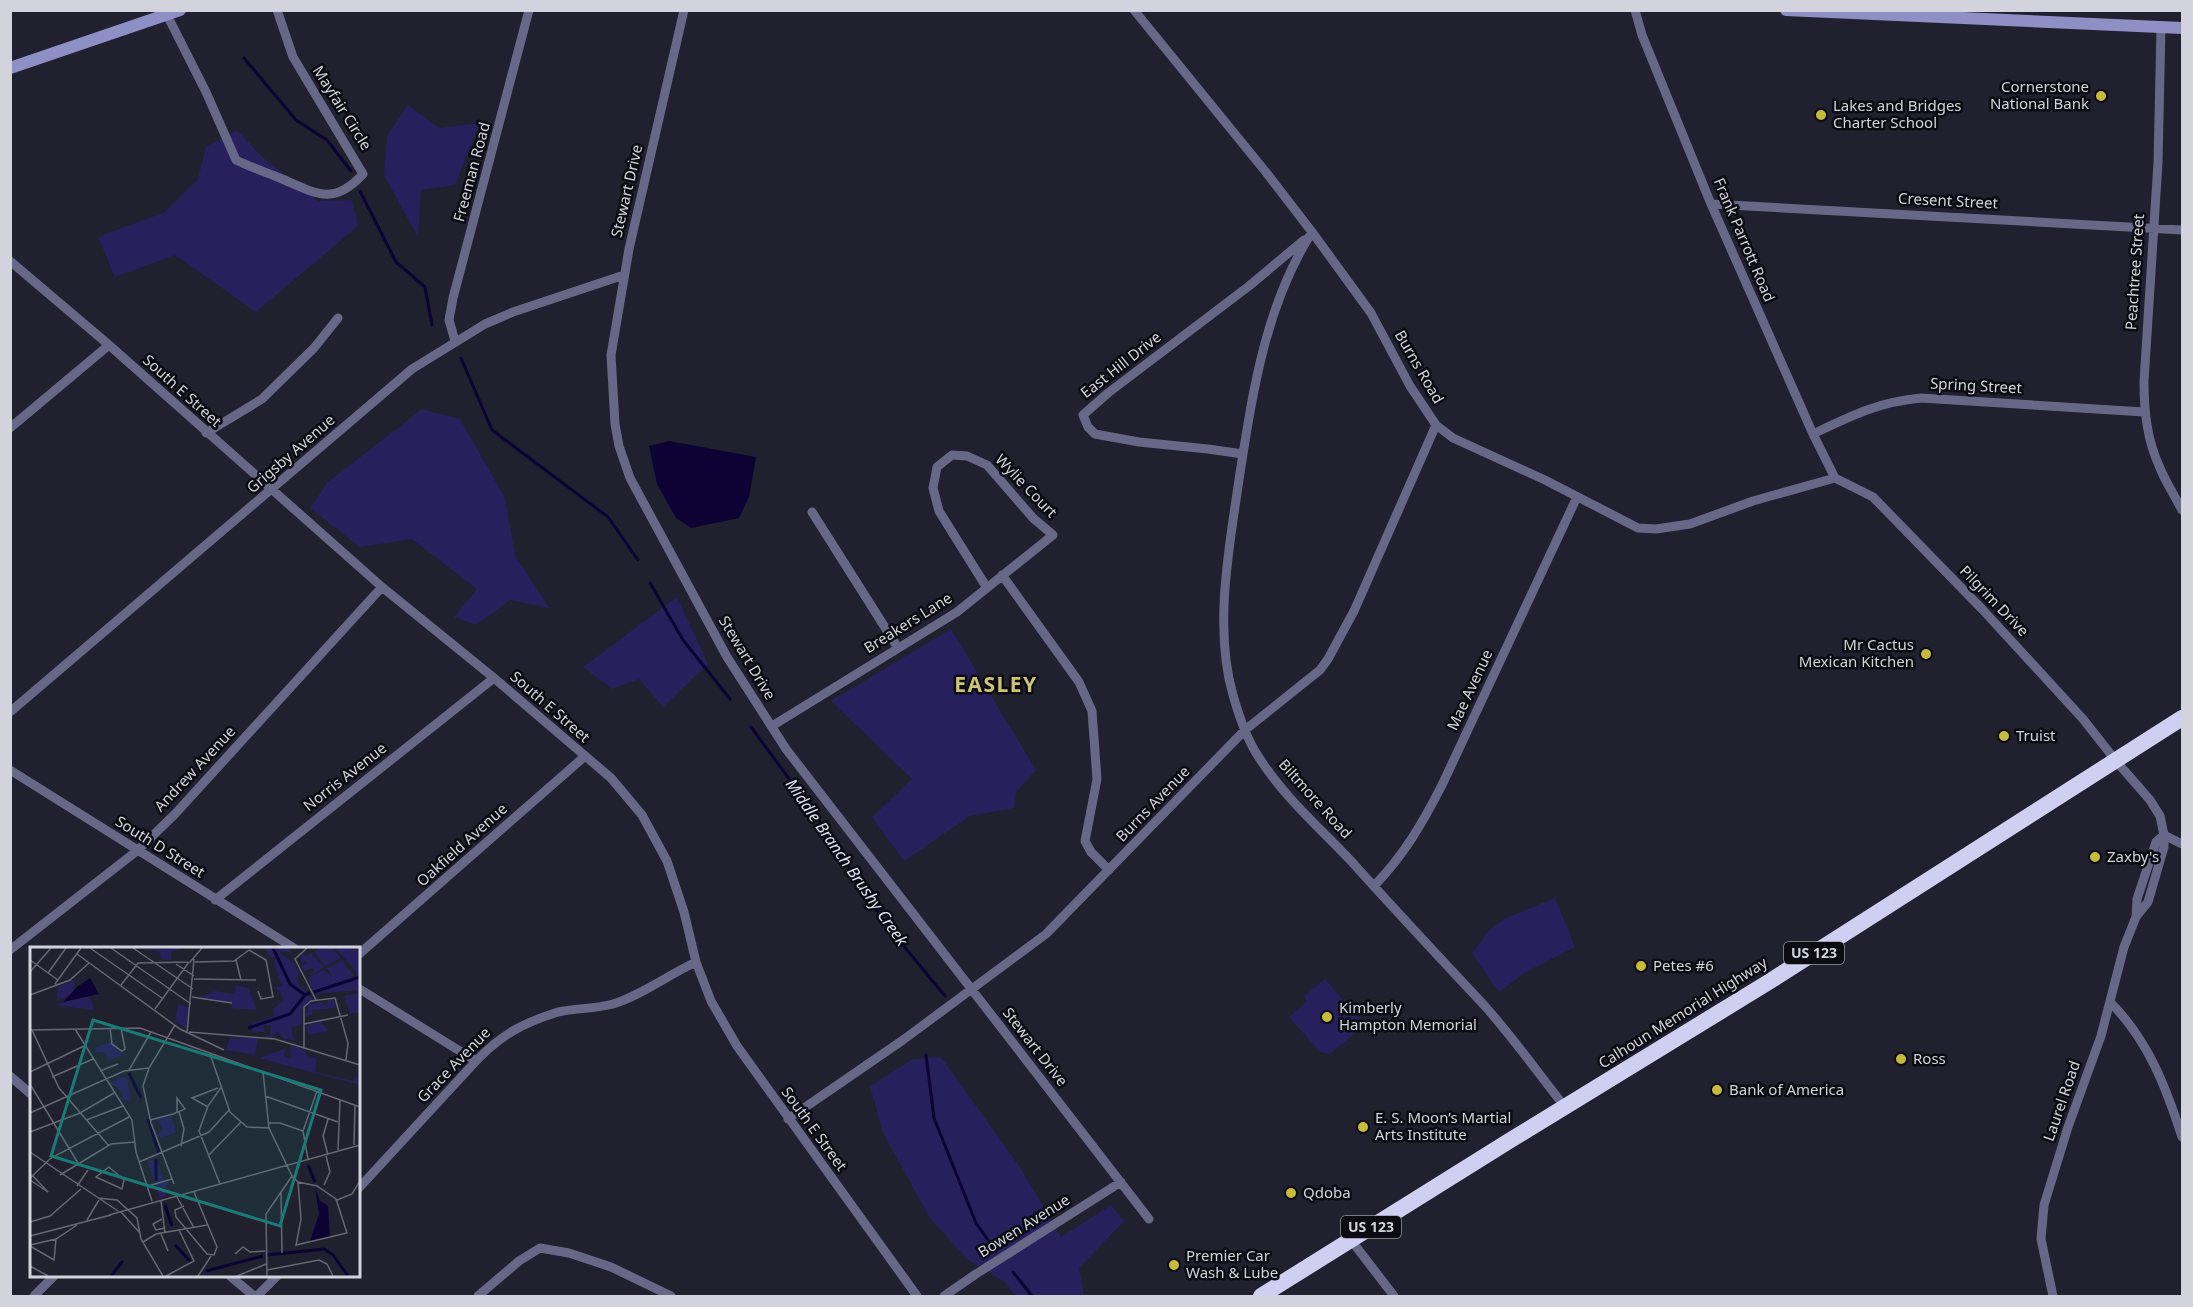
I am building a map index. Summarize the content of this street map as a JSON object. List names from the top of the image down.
{
  "streets": {
    "highway": ["US 123", "Calhoun Memorial Highway"],
    "street": [
      "Mayfair Circle",
      "Freeman Road",
      "Stewart Drive",
      "Cresent Street",
      "Frank Parrott Road",
      "Peachtree Street",
      "East Hill Drive",
      "Burns Road",
      "Spring Street",
      "South E Street",
      "Grigsby Avenue",
      "Wylie Court",
      "Pilgrim Drive",
      "Breakers Lane",
      "Mae Avenue",
      "Andrew Avenue",
      "Norris Avenue",
      "Biltmore Road",
      "Burns Avenue",
      "Oakfield Avenue",
      "South D Street",
      "Grace Avenue",
      "Laurel Road",
      "Bowen Avenue"
    ]
  },
  "crossings": [
    ["Freeman Road", "Grigsby Avenue"],
    ["Stewart Drive", "Grigsby Avenue"],
    ["Stewart Drive", "Breakers Lane"],
    ["Stewart Drive", "Burns Avenue"],
    ["Stewart Drive", "Bowen Avenue"],
    ["Cresent Street", "Frank Parrott Road"],
    ["Cresent Street", "Peachtree Street"],
    ["Frank Parrott Road", "Burns Road"],
    ["Frank Parrott Road", "Spring Street"],
    ["Frank Parrott Road", "Pilgrim Drive"],
    ["Peachtree Street", "Spring Street"],
    ["East Hill Drive", "Burns Road"],
    ["East Hill Drive", "Biltmore Road"],
    ["Burns Road", "Pilgrim Drive"],
    ["Burns Road", "Mae Avenue"],
    ["Burns Road", "Biltmore Road"],
    ["Burns Road", "Burns Avenue"],
    ["South E Street", "Grigsby Avenue"],
    ["South E Street", "Andrew Avenue"],
    ["South E Street", "Norris Avenue"],
    ["South E Street", "Burns Avenue"],
    ["South E Street", "Oakfield Avenue"],
    ["South E Street", "Grace Avenue"],
    ["Wylie Court", "Breakers Lane"],
    ["Pilgrim Drive", "Calhoun Memorial Highway"],
    ["Pilgrim Drive", "Laurel Road"],
    ["Mae Avenue", "Biltmore Road"],
    ["Andrew Avenue", "South D Street"],
    ["Norris Avenue", "South D Street"],
    ["Biltmore Road", "Burns Avenue"],
    ["Biltmore Road", "Calhoun Memorial Highway"]
  ],
  "districts": ["EASLEY"],
  "water": ["Middle Branch Brushy Creek"],
  "places": [
    "Cornerstone National Bank",
    "Lakes and Bridges Charter School",
    "Mr Cactus Mexican Kitchen",
    "Truist",
    "Zaxby's",
    "Petes #6",
    "Kimberly Hampton Memorial",
    "Ross",
    "Bank of America",
    "E. S. Moon’s Martial Arts Institute",
    "Qdoba",
    "Premier Car Wash & Lube"
  ]
}
